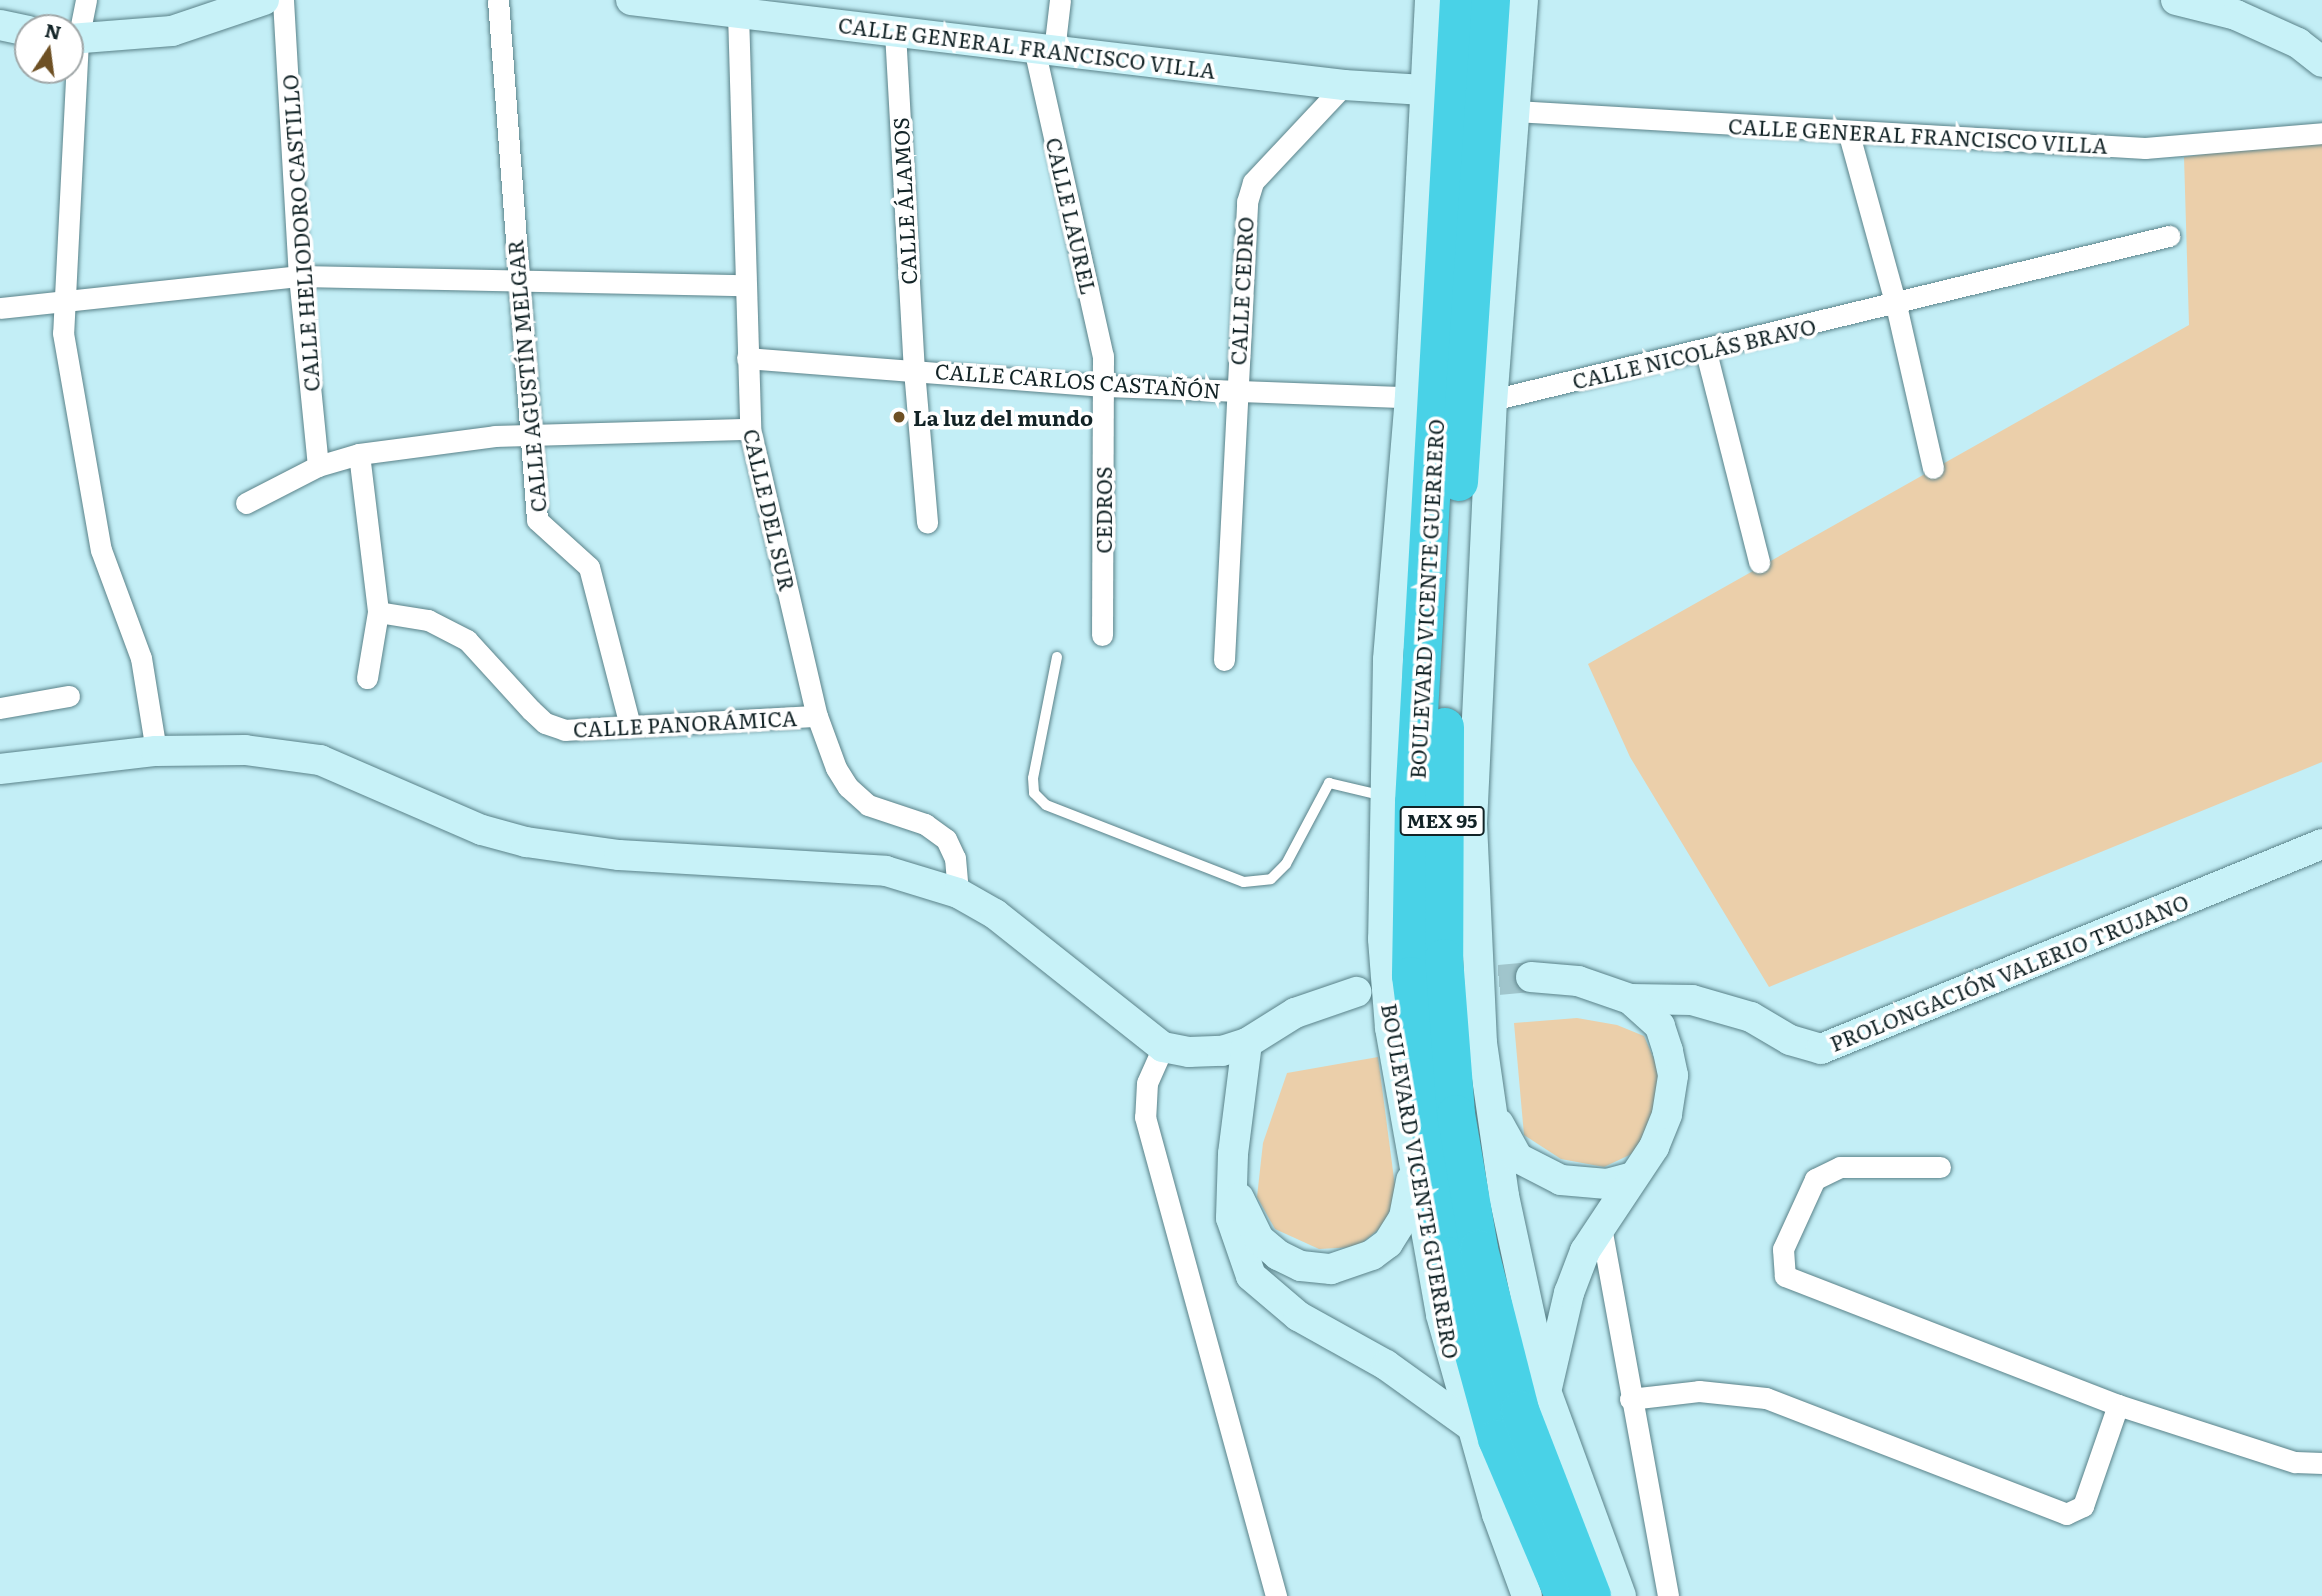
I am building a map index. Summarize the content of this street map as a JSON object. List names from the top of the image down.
{
  "streets": {
    "highway": ["BOULEVARD VICENTE GUERRERO", "MEX 95"],
    "main road": ["CALLE GENERAL FRANCISCO VILLA", "PROLONGACIÓN VALERIO TRUJANO"],
    "street": [
      "CALLE ÁLAMOS",
      "CALLE LAUREL",
      "CALLE HELIODORO CASTILLO",
      "CALLE CEDRO",
      "CALLE NICOLÁS BRAVO",
      "CALLE AGUSTÍN MELGAR",
      "CALLE CARLOS CASTAÑÓN",
      "CALLE DEL SUR",
      "CEDROS",
      "CALLE PANORÁMICA"
    ]
  },
  "crossings": [
    ["CALLE GENERAL FRANCISCO VILLA", "CALLE ÁLAMOS"],
    ["CALLE GENERAL FRANCISCO VILLA", "CALLE LAUREL"],
    ["CALLE GENERAL FRANCISCO VILLA", "CALLE CEDRO"],
    ["CALLE GENERAL FRANCISCO VILLA", "CALLE DEL SUR"],
    ["CALLE GENERAL FRANCISCO VILLA", "BOULEVARD VICENTE GUERRERO"],
    ["CALLE ÁLAMOS", "CALLE CARLOS CASTAÑÓN"],
    ["CALLE LAUREL", "CALLE CARLOS CASTAÑÓN"],
    ["CALLE LAUREL", "CEDROS"],
    ["CALLE CEDRO", "CALLE CARLOS CASTAÑÓN"],
    ["CALLE AGUSTÍN MELGAR", "CALLE PANORÁMICA"],
    ["CALLE CARLOS CASTAÑÓN", "CALLE DEL SUR"],
    ["CALLE CARLOS CASTAÑÓN", "CEDROS"],
    ["CALLE CARLOS CASTAÑÓN", "BOULEVARD VICENTE GUERRERO"],
    ["CALLE DEL SUR", "CALLE PANORÁMICA"]
  ],
  "places": ["La luz del mundo"],
  "north": "top"
}
